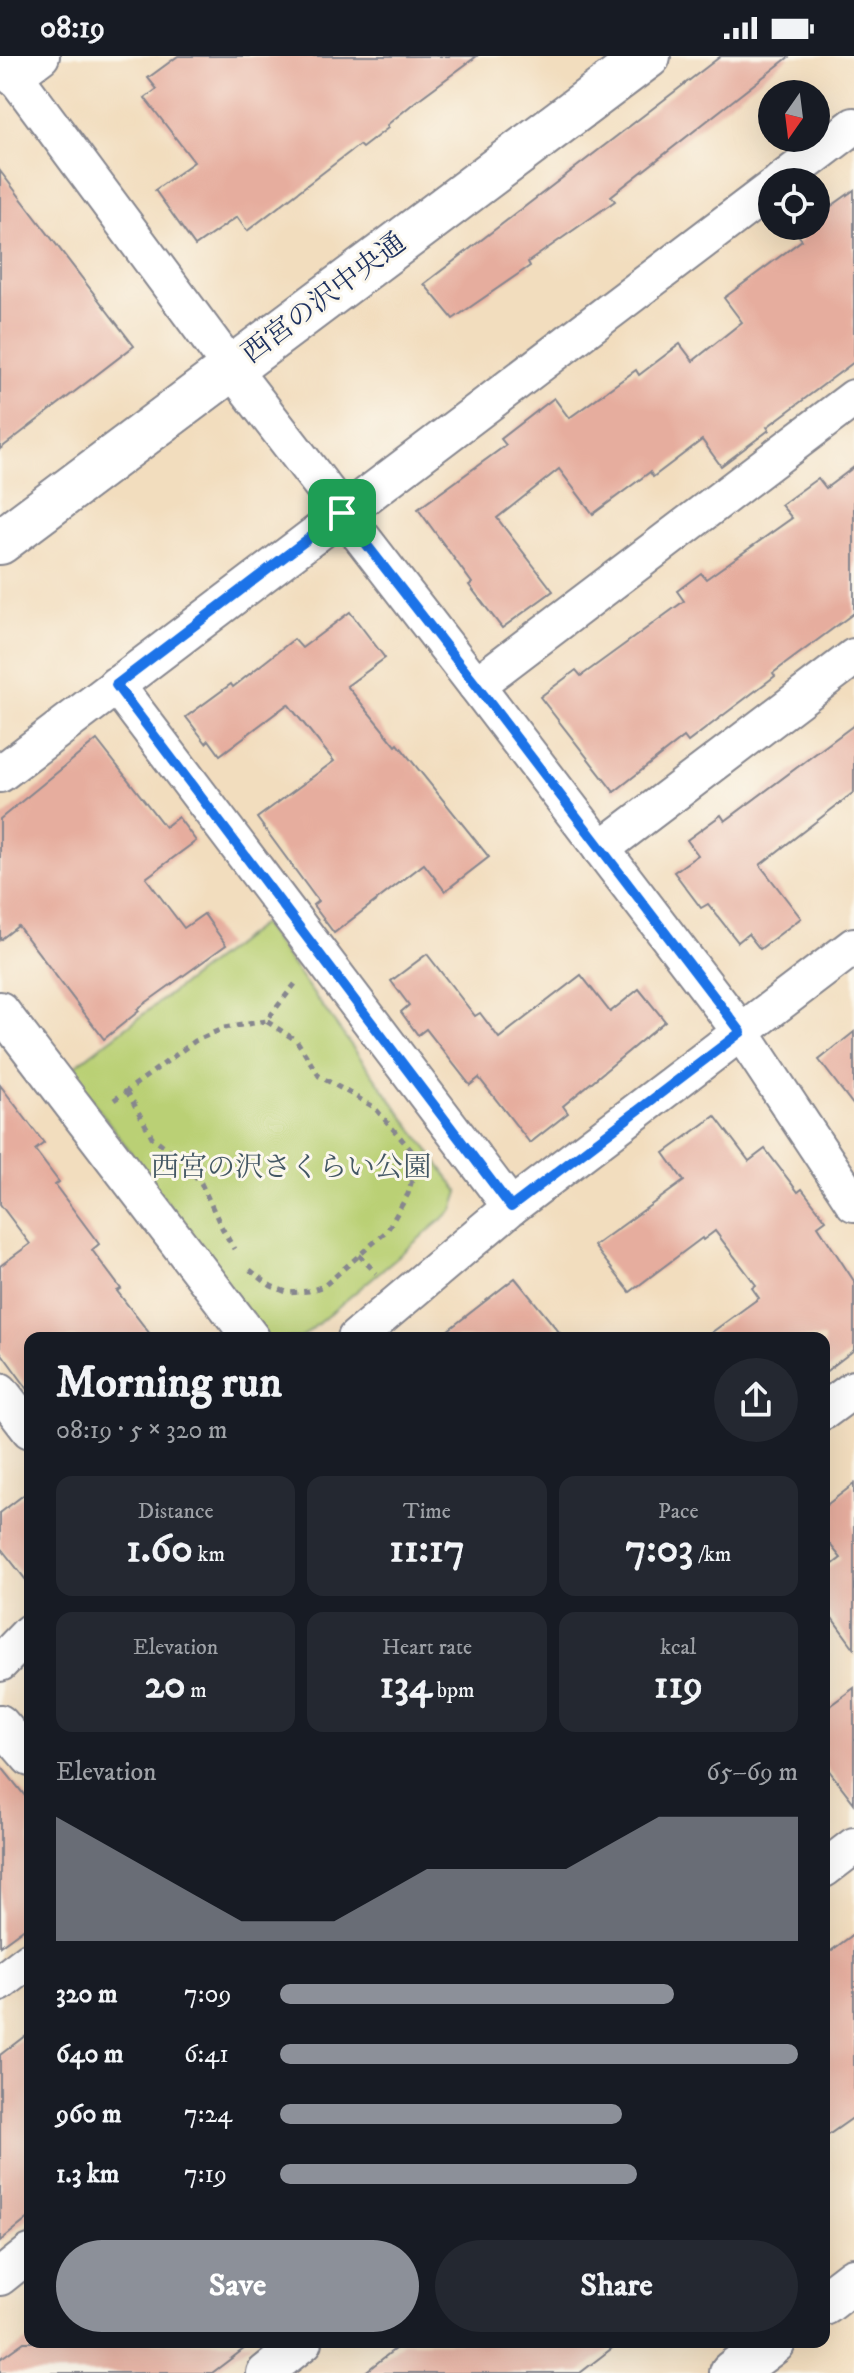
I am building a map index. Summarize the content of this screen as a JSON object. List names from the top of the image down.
{
  "streets": {
    "street": ["西宮の沢中央通"]
  },
  "parks": ["西宮の沢さくらい公園"],
  "north": "bottom",
  "page": {
    "status": "08:19",
    "heading": ["Morning run", "08:19 · 5 × 320 m"],
    "stats": [
      ["Distance", "1.60 km"],
      ["Time", "11:17"],
      ["Pace", "7:03 /km"],
      ["Elevation", "20 m"],
      ["Heart rate", "134 bpm"],
      ["kcal", "119"]
    ],
    "chart": ["Elevation", "65–69 m"],
    "list": [
      {
        "name": "320 m",
        "note": "7:09"
      },
      {
        "name": "640 m",
        "note": "6:41"
      },
      {
        "name": "960 m",
        "note": "7:24"
      },
      {
        "name": "1.3 km",
        "note": "7:19"
      }
    ],
    "buttons": ["Save", "Share"]
  }
}
